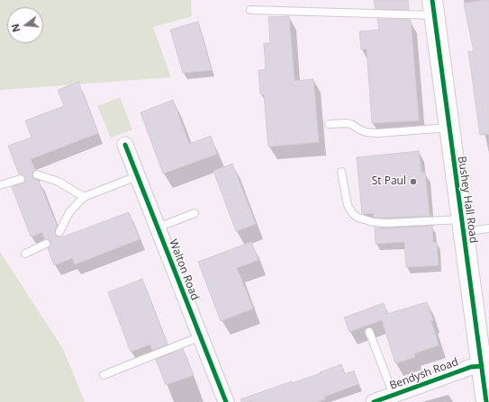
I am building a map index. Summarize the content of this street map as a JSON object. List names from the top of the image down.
{
  "streets": {
    "street": ["Bushey Hall Road", "Walton Road", "Bendysh Road"]
  },
  "crossings": [
    ["Bushey Hall Road", "Bendysh Road"]
  ],
  "places": ["St Paul"],
  "north": "left"
}
